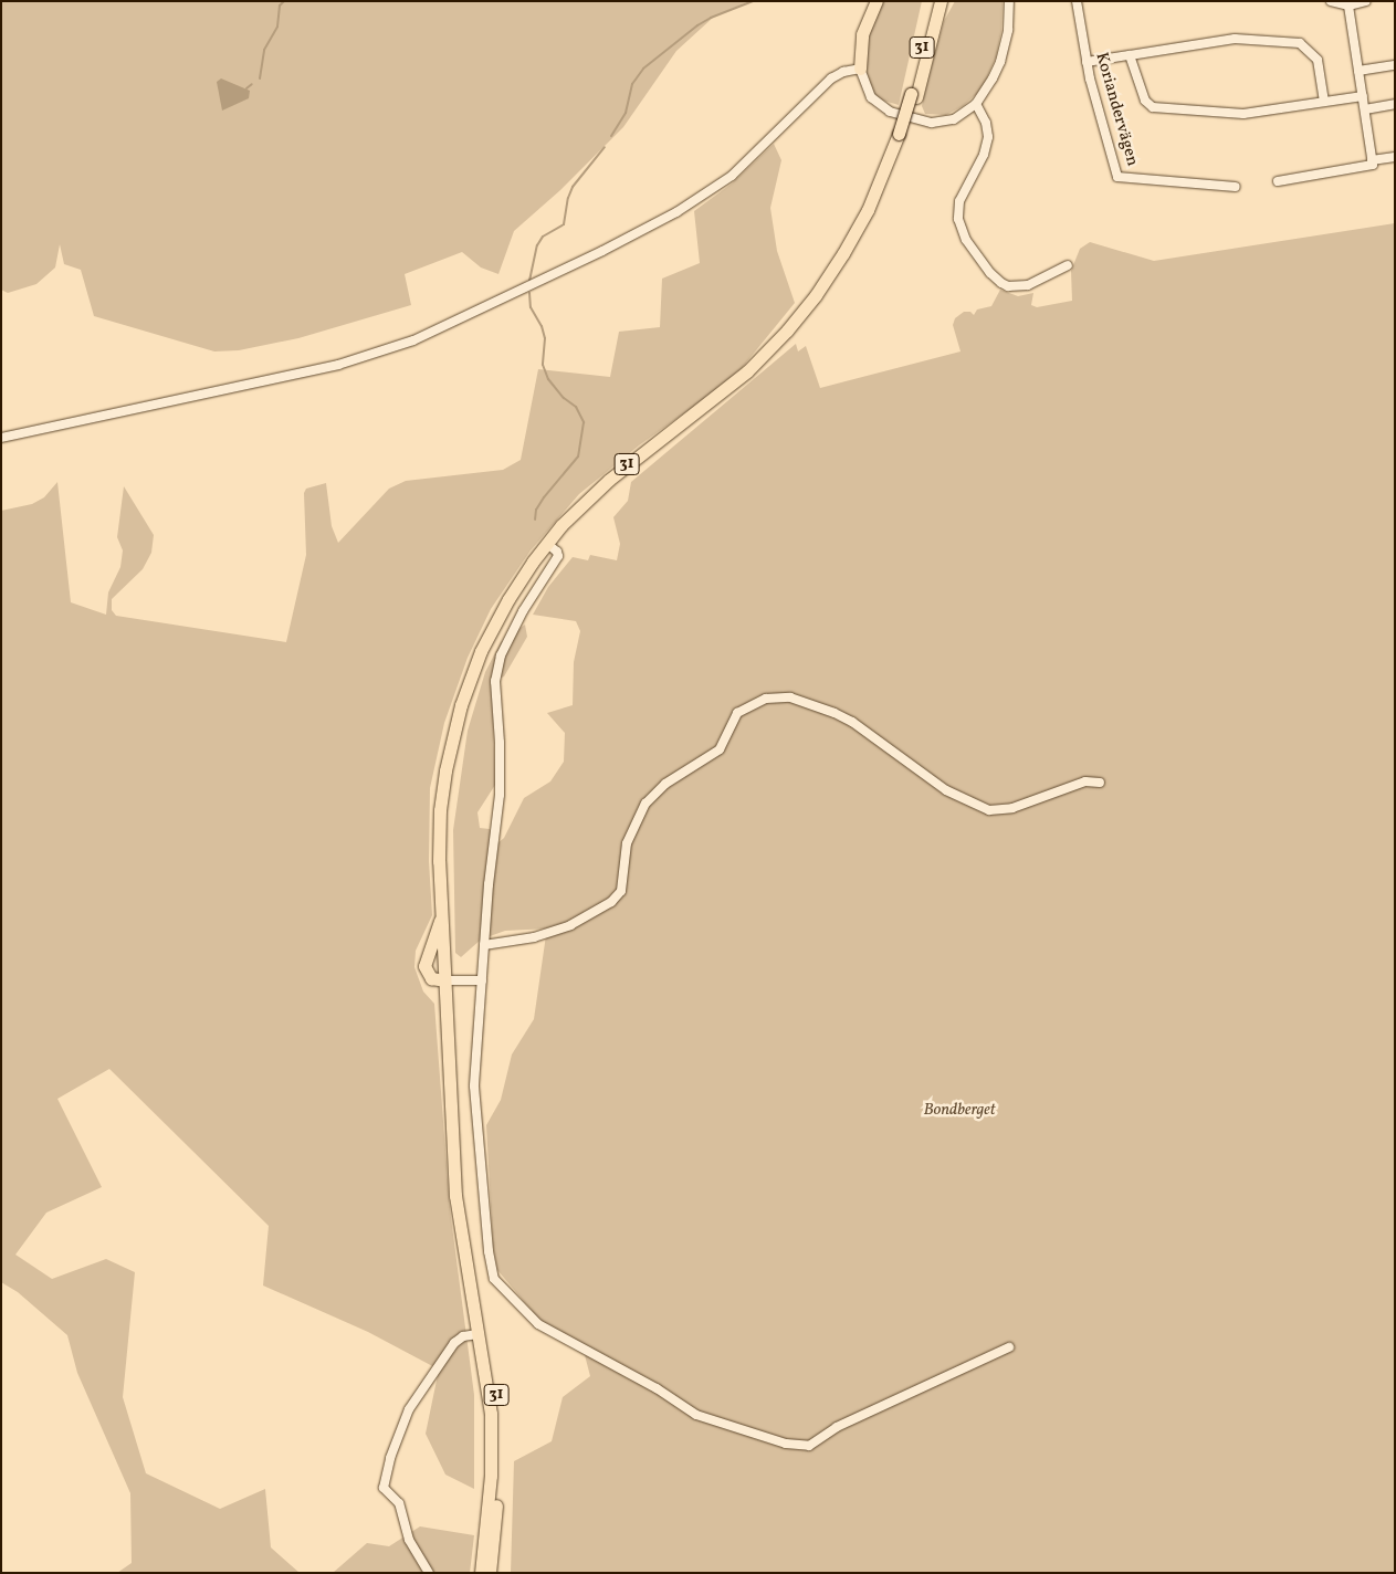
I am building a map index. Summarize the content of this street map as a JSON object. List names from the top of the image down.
{
  "streets": {
    "highway": ["31"],
    "street": ["Koriandervägen"]
  },
  "parks": ["Bondberget"]
}
